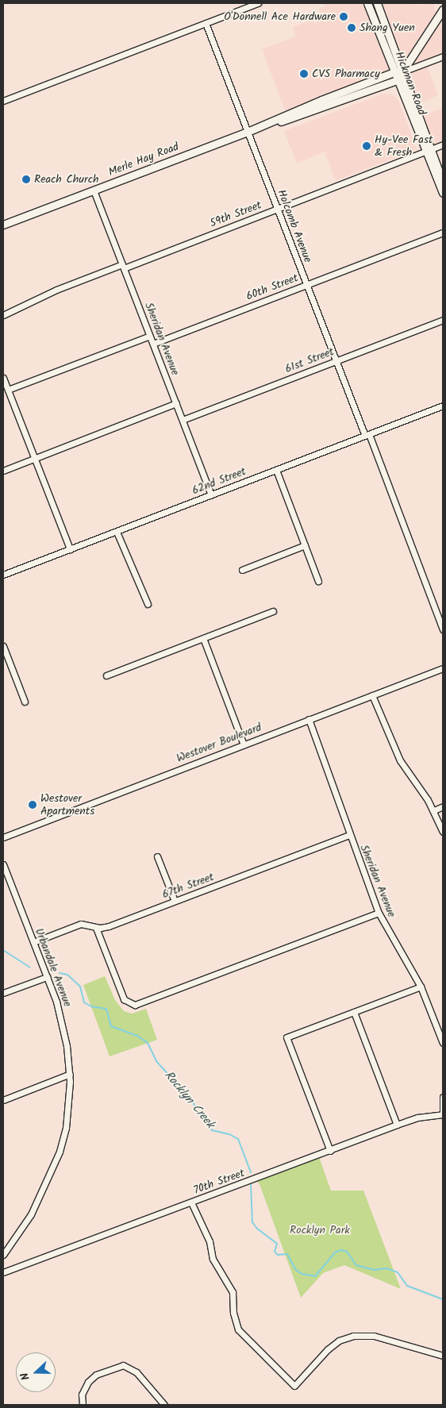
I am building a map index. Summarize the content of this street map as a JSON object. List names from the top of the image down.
{
  "streets": {
    "main road": ["Hickman Road", "Merle Hay Road"],
    "street": [
      "59th Street",
      "Holcomb Avenue",
      "60th Street",
      "Sheridan Avenue",
      "61st Street",
      "62nd Street",
      "Westover Boulevard",
      "67th Street",
      "Urbandale Avenue",
      "70th Street"
    ]
  },
  "crossings": [
    ["Hickman Road", "Merle Hay Road"],
    ["Hickman Road", "59th Street"],
    ["Merle Hay Road", "Holcomb Avenue"],
    ["Merle Hay Road", "Sheridan Avenue"],
    ["59th Street", "Holcomb Avenue"],
    ["59th Street", "Sheridan Avenue"],
    ["Holcomb Avenue", "60th Street"],
    ["Holcomb Avenue", "61st Street"],
    ["Holcomb Avenue", "62nd Street"],
    ["60th Street", "Sheridan Avenue"],
    ["Sheridan Avenue", "61st Street"],
    ["Sheridan Avenue", "62nd Street"],
    ["Sheridan Avenue", "Westover Boulevard"],
    ["Sheridan Avenue", "67th Street"],
    ["67th Street", "Urbandale Avenue"]
  ],
  "water": ["Rocklyn Creek"],
  "parks": ["Rocklyn Park"],
  "places": [
    "O'Donnell Ace Hardware",
    "Shang Yuen",
    "CVS Pharmacy",
    "Hy-Vee Fast & Fresh",
    "Reach Church",
    "Westover Apartments"
  ],
  "north": "left"
}
